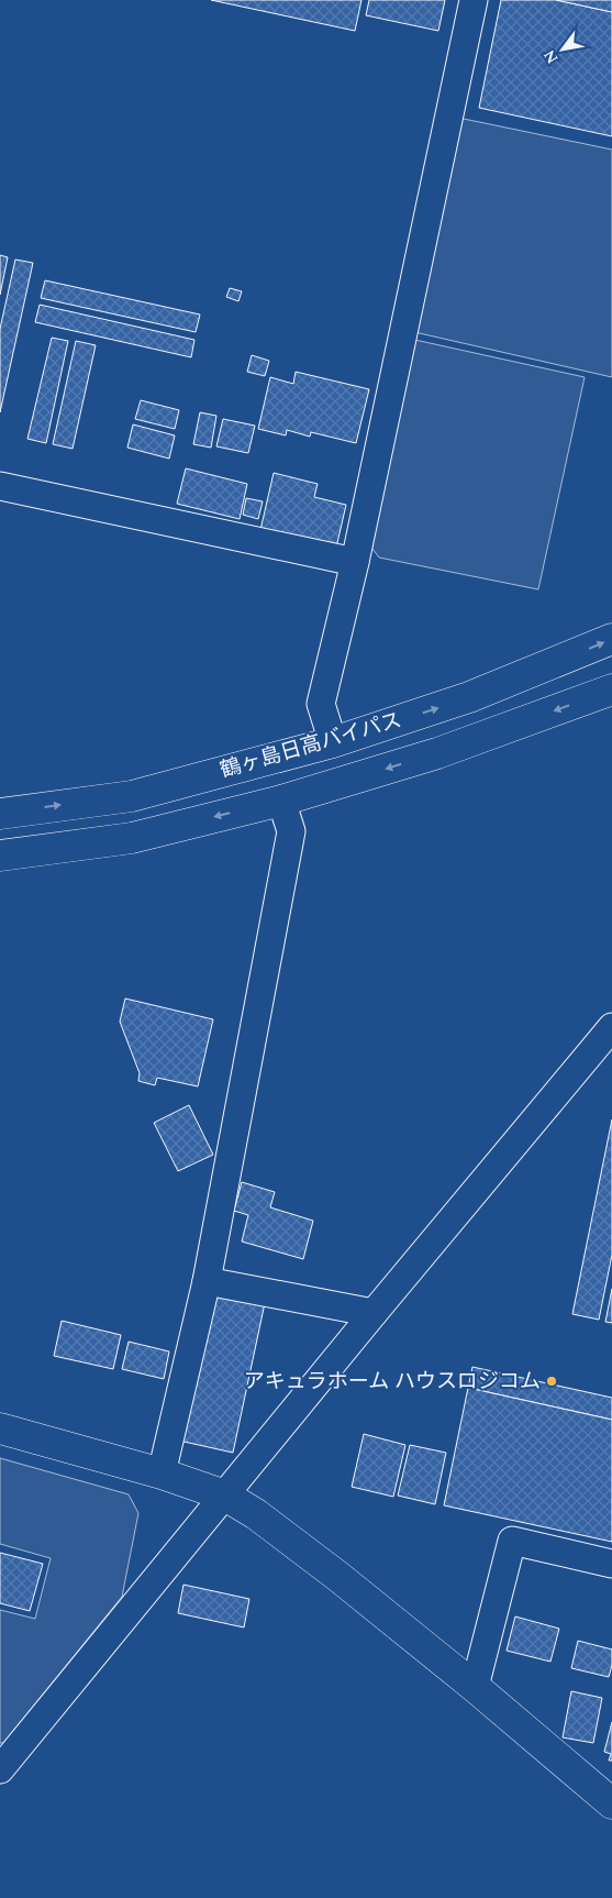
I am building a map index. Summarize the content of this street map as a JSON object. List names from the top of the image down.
{
  "streets": {
    "main road": ["鶴ヶ島日高バイパス"]
  },
  "places": ["アキュラホーム ハウスロジコム"],
  "north": "bottom left"
}
